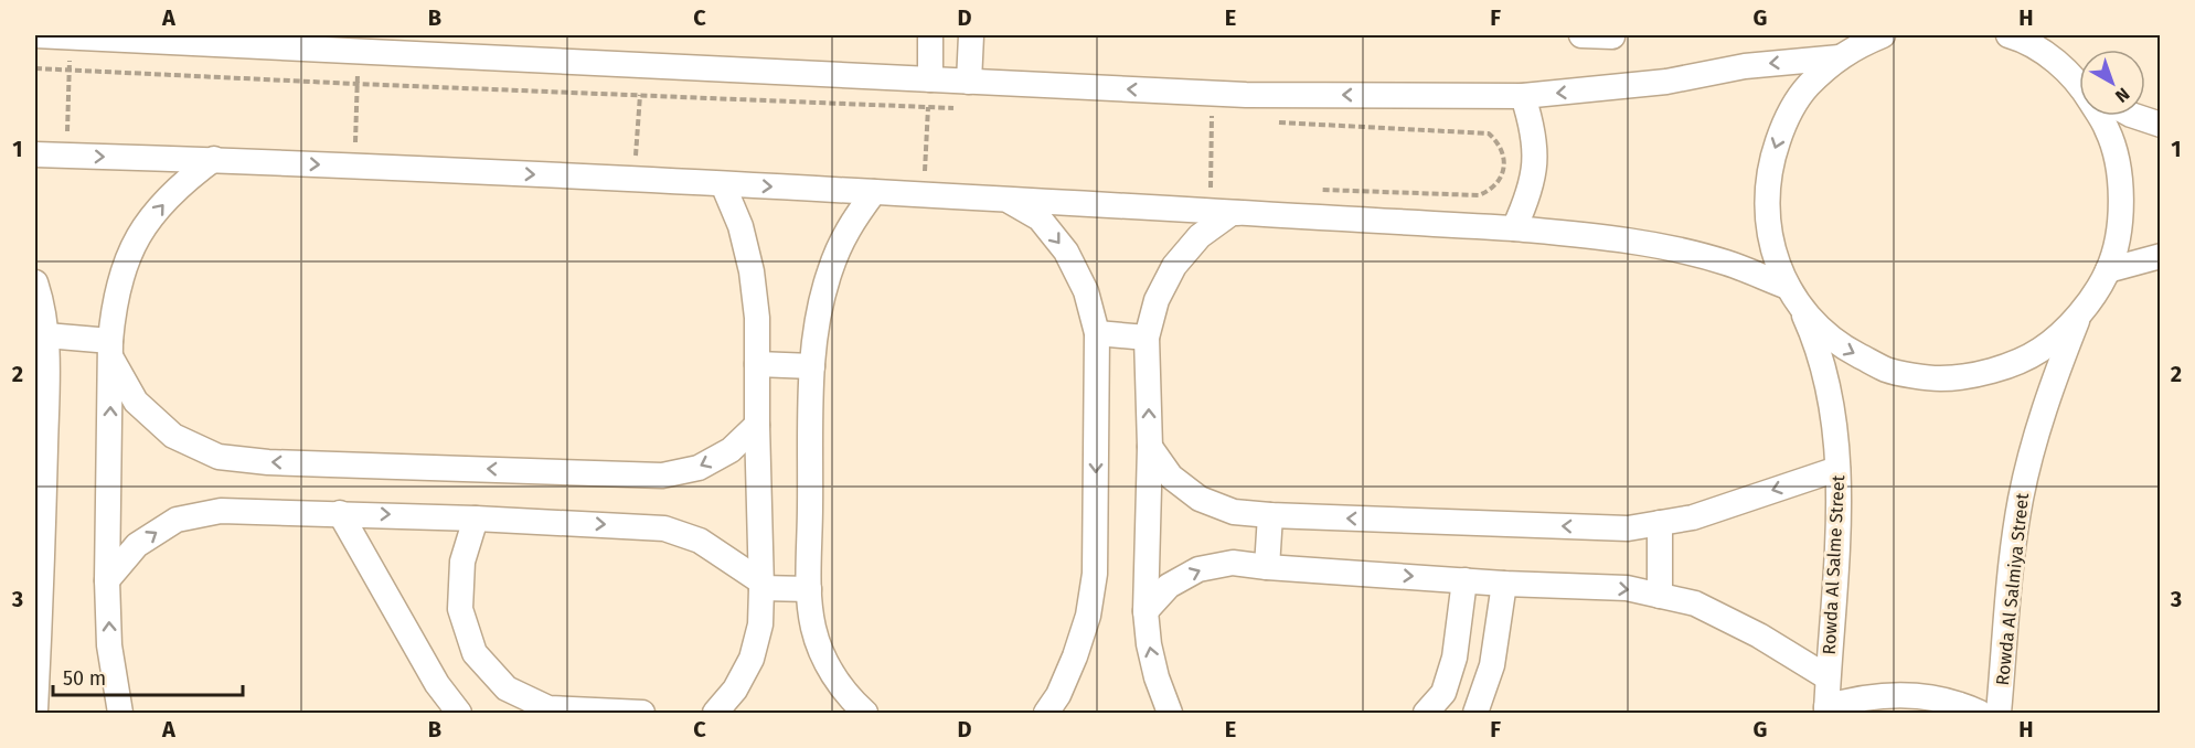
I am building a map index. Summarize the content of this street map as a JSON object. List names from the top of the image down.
{
  "streets": {
    "street": ["Rowda Al Salme Street", "Rowda Al Salmiya Street"]
  },
  "scale_bar": "50 m",
  "north": "bottom right",
  "grid": {
    "columns": [
      "A",
      "B",
      "C",
      "D",
      "E",
      "F",
      "G",
      "H"
    ],
    "rows": ["1", "2", "3"]
  }
}
